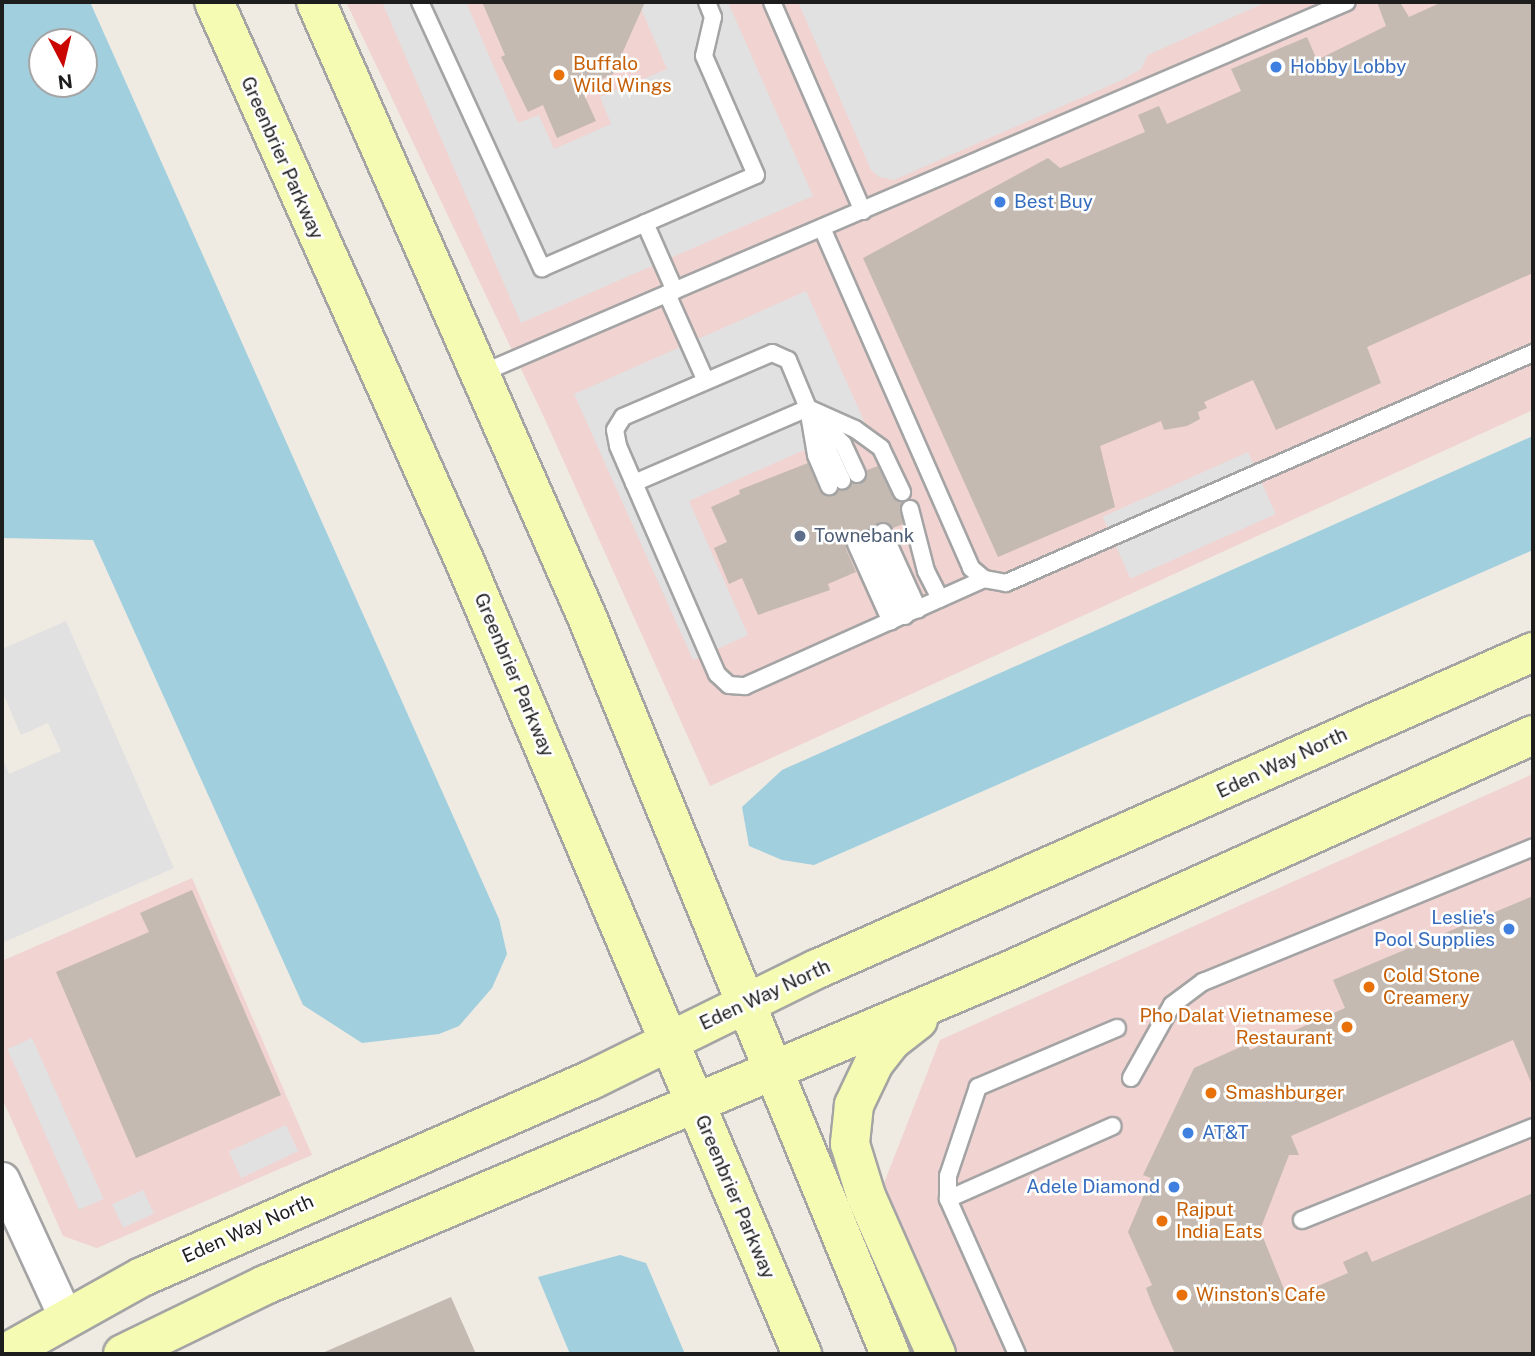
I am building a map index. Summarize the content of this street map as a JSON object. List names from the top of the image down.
{
  "streets": {
    "main road": ["Greenbrier Parkway", "Eden Way North"]
  },
  "crossings": [
    ["Greenbrier Parkway", "Eden Way North"]
  ],
  "places": [
    "Hobby Lobby",
    "Buffalo Wild Wings",
    "Best Buy",
    "Townebank",
    "Leslie's Pool Supplies",
    "Cold Stone Creamery",
    "Pho Dalat Vietnamese Restaurant",
    "Smashburger",
    "AT&T",
    "Adele Diamond",
    "Rajput India Eats",
    "Winston's Cafe"
  ],
  "north": "bottom"
}
